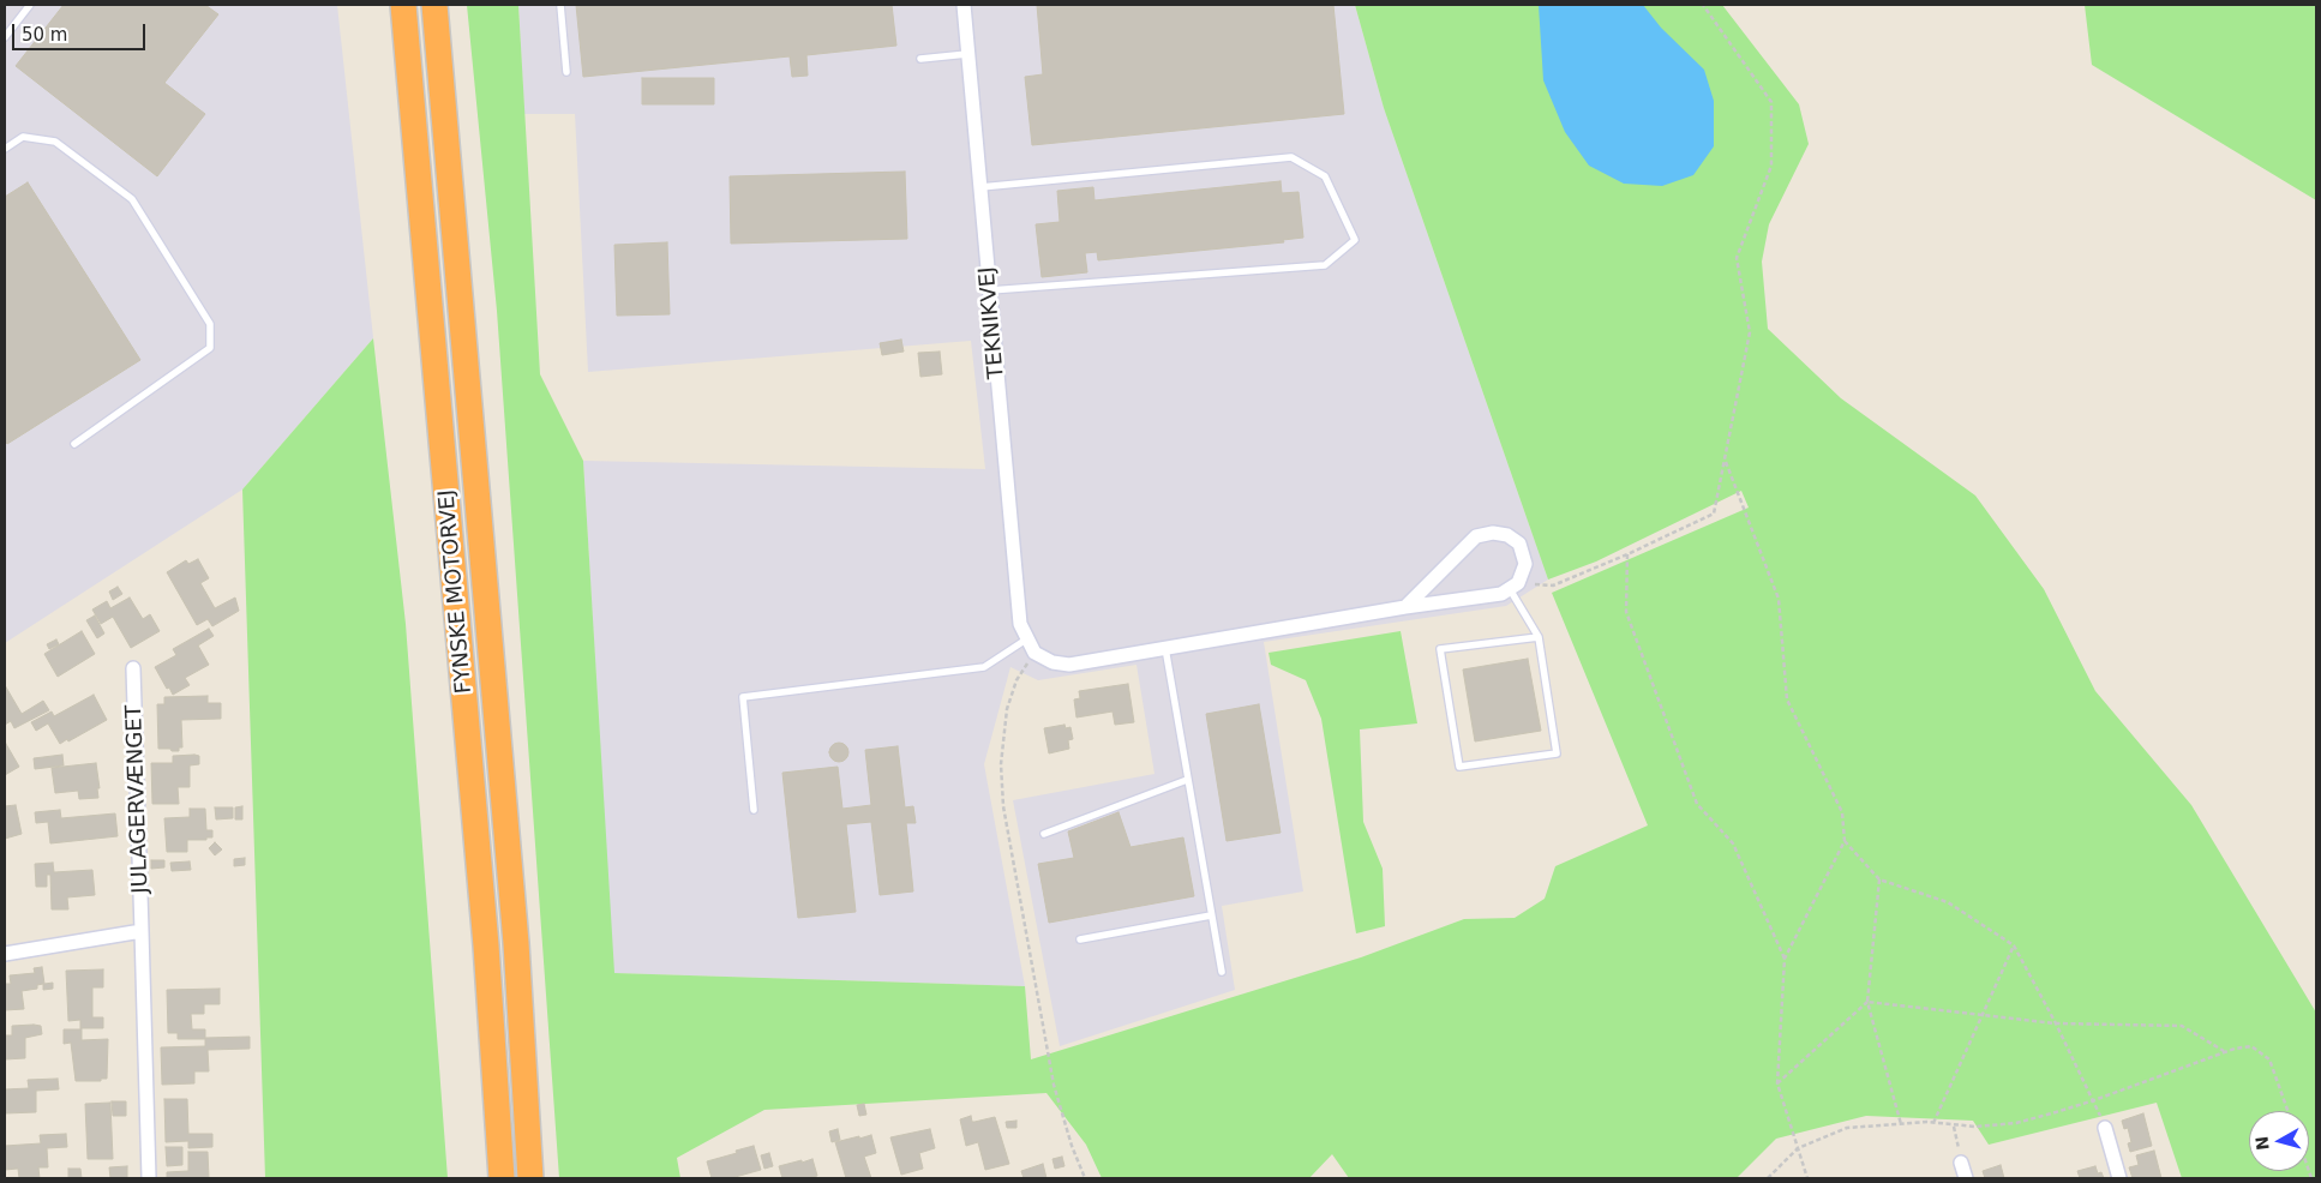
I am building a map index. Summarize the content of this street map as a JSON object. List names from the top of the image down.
{
  "streets": {
    "highway": ["FYNSKE MOTORVEJ"],
    "street": ["TEKNIKVEJ", "JULAGERVÆNGET"]
  },
  "scale_bar": "50 m",
  "north": "left"
}
